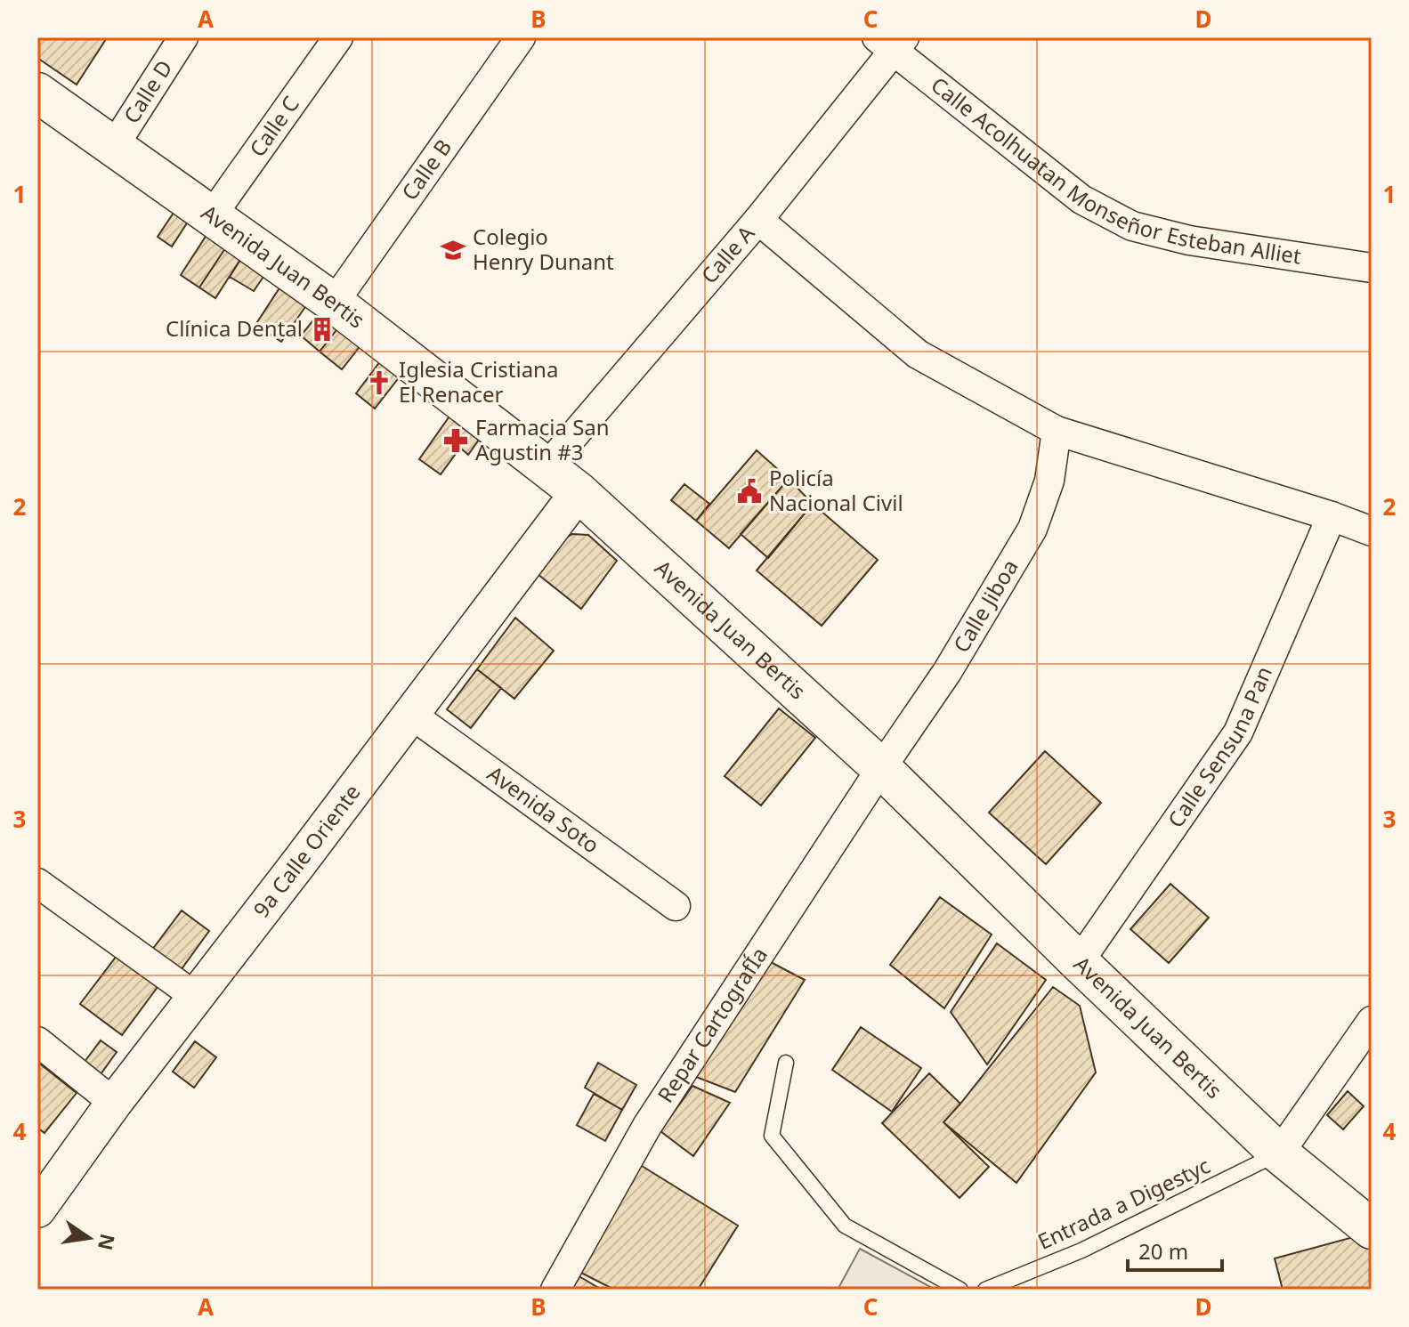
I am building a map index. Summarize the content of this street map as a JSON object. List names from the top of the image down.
{
  "streets": {
    "main road": ["Avenida Juan Bertis"],
    "street": [
      "Calle D",
      "Calle C",
      "Calle Acolhuatan Monseñor Esteban Alliet",
      "Calle B",
      "Calle A",
      "Calle Jiboa",
      "Calle Sensuna Pan",
      "Avenida Soto",
      "9a Calle Oriente",
      "Repar CartografÍa"
    ],
    "lane": ["Entrada a Digestyc"]
  },
  "crossings": [
    ["Calle D", "Avenida Juan Bertis"],
    ["Calle C", "Avenida Juan Bertis"],
    ["Calle Acolhuatan Monseñor Esteban Alliet", "Calle A"],
    ["Calle B", "Avenida Juan Bertis"],
    ["Calle A", "Avenida Juan Bertis"],
    ["Avenida Juan Bertis", "Calle Jiboa"],
    ["Avenida Juan Bertis", "Calle Sensuna Pan"],
    ["Avenida Juan Bertis", "9a Calle Oriente"],
    ["Avenida Juan Bertis", "Repar CartografÍa"],
    ["Avenida Juan Bertis", "Entrada a Digestyc"],
    ["Calle Jiboa", "Repar CartografÍa"],
    ["Avenida Soto", "9a Calle Oriente"]
  ],
  "places": {
    "school or university": ["Colegio Henry Dunant"],
    "building": ["Clínica Dental"],
    "church": ["Iglesia Cristiana El Renacer"],
    "pharmacy": ["Farmacia San Agustin #3"],
    "public building": ["Policía Nacional Civil"]
  },
  "scale_bar": "20 m",
  "north": "right",
  "grid": {
    "columns": [
      "A",
      "B",
      "C",
      "D"
    ],
    "rows": [
      "1",
      "2",
      "3",
      "4"
    ]
  }
}
